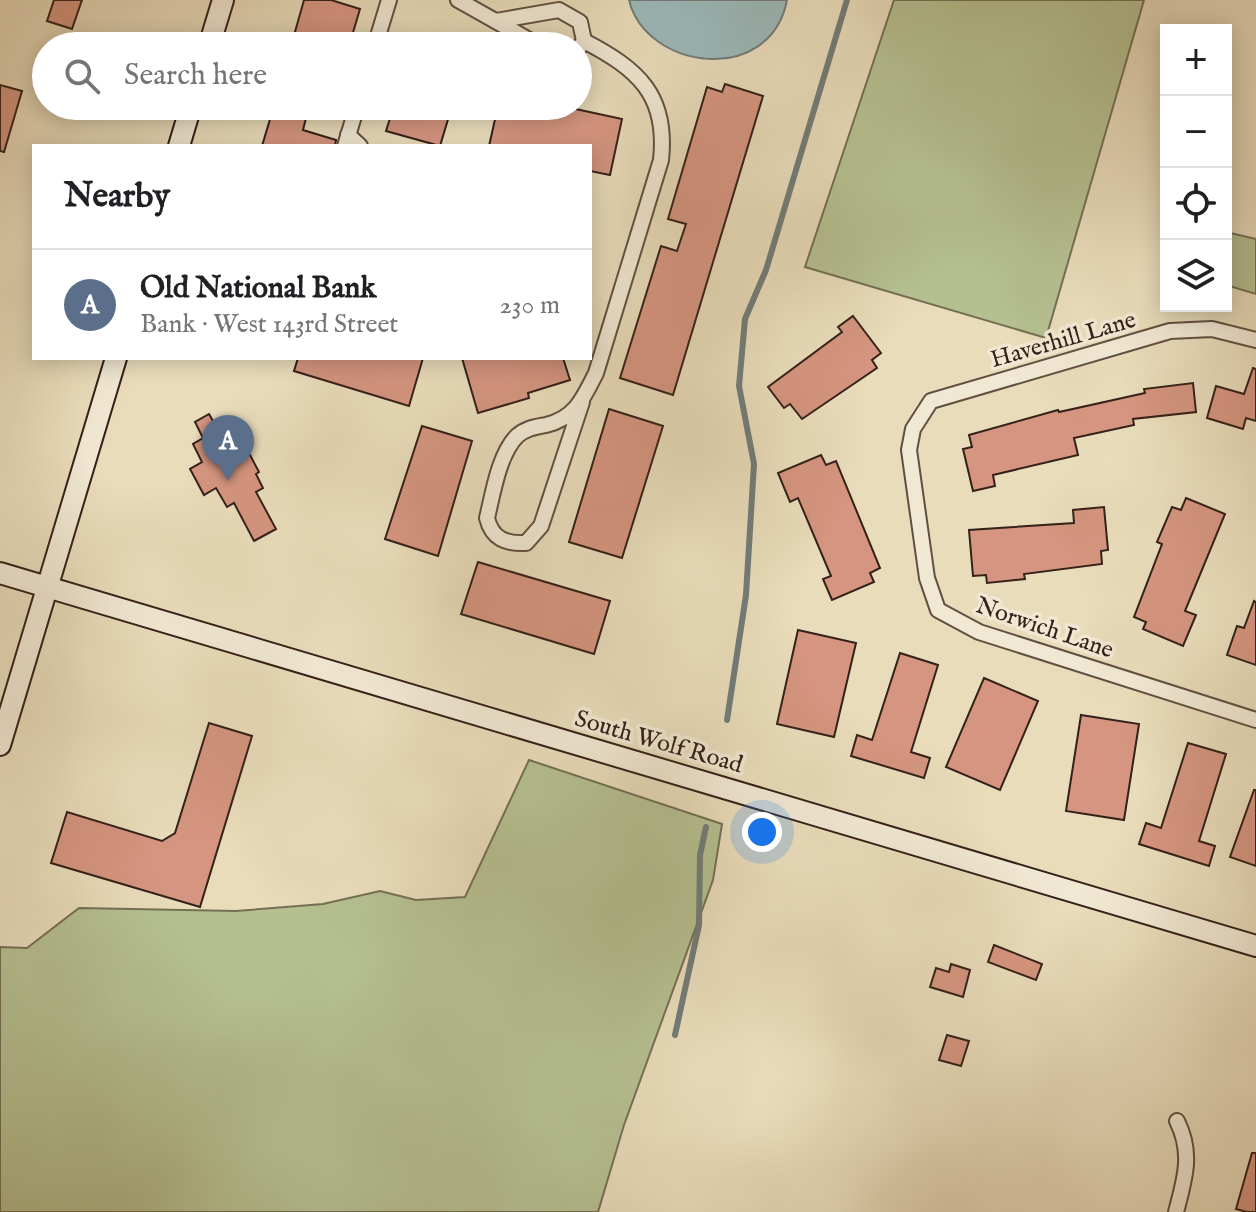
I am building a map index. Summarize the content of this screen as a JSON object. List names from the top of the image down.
{
  "streets": {
    "main road": ["South Wolf Road"],
    "street": ["Haverhill Lane", "Norwich Lane"]
  },
  "crossings": [
    ["Haverhill Lane", "Norwich Lane"]
  ],
  "page": {
    "map_buttons": ["+", "−"],
    "search": "Search here",
    "heading": "Nearby",
    "list": [
      {
        "mark": "A",
        "name": "Old National Bank",
        "note": "Bank · West 143rd Street",
        "value": "230 m"
      }
    ],
    "pins": "A"
  }
}
